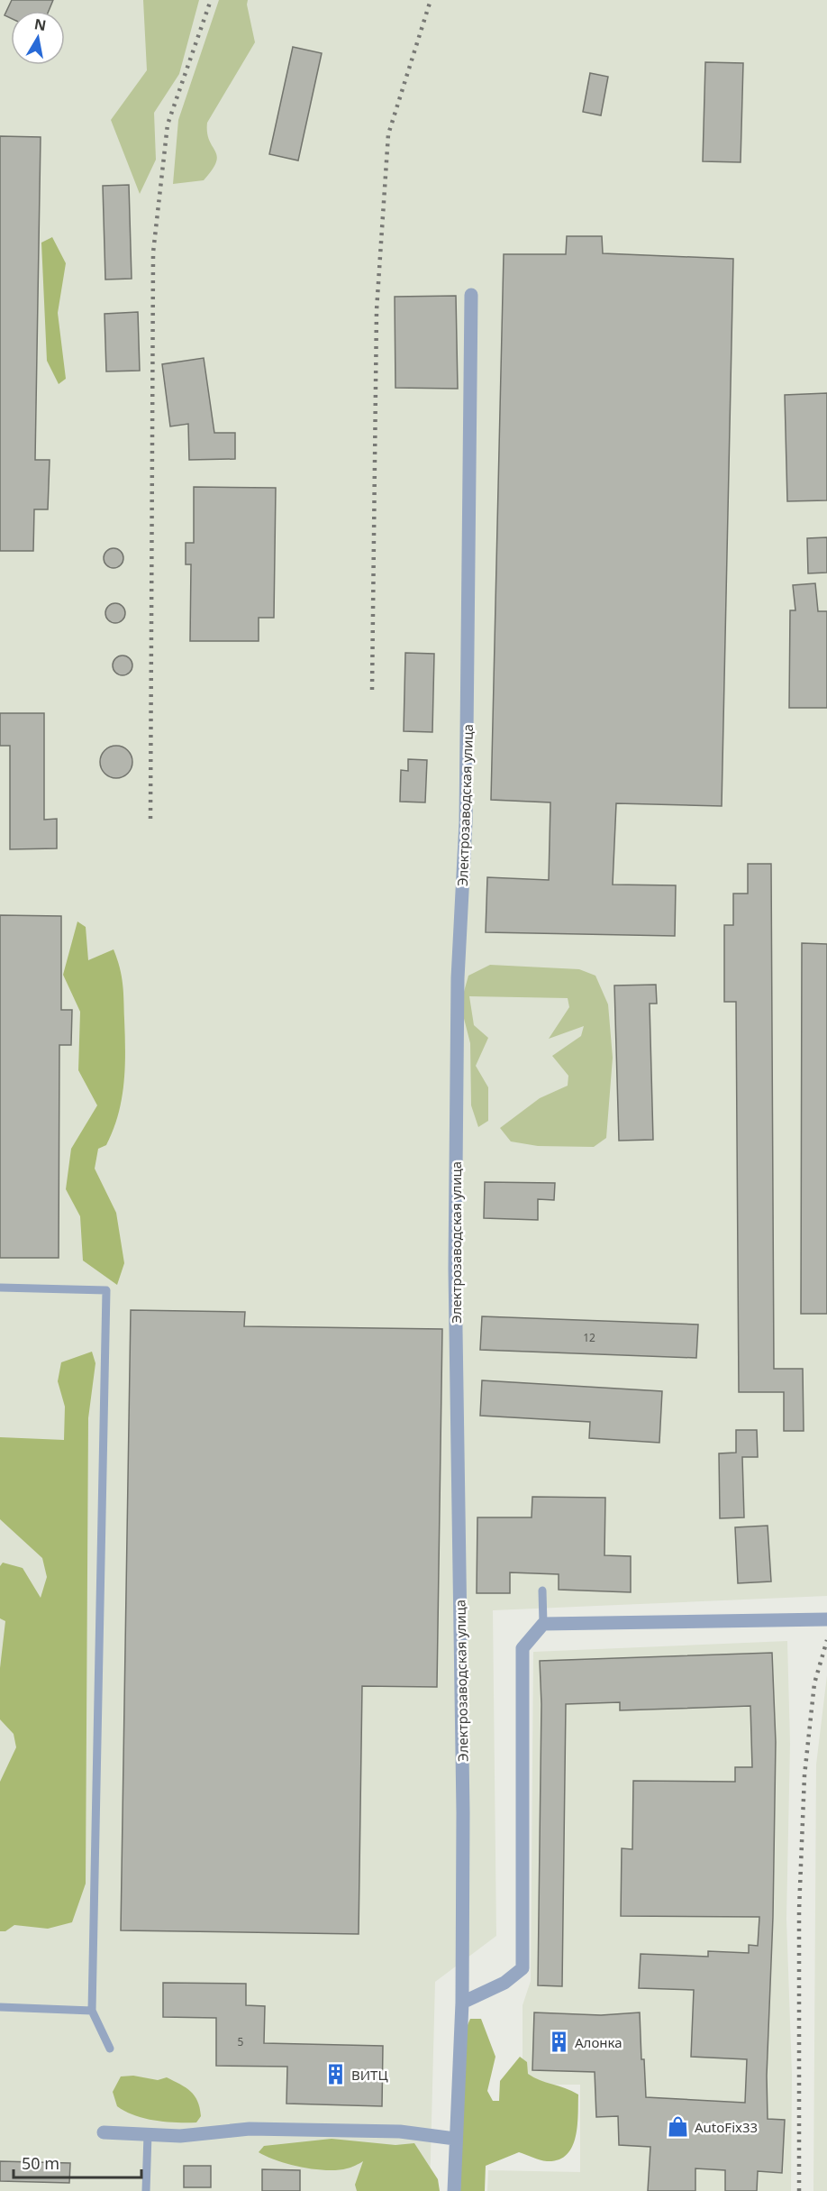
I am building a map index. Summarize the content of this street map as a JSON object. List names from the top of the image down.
{
  "streets": {
    "street": ["Электрозаводская улица"]
  },
  "places": {
    "building": ["Алонка", "ВИТЦ"],
    "shop": ["AutoFix33"]
  },
  "house_numbers": ["12", "5"],
  "scale_bar": "50 m",
  "north": "top"
}
